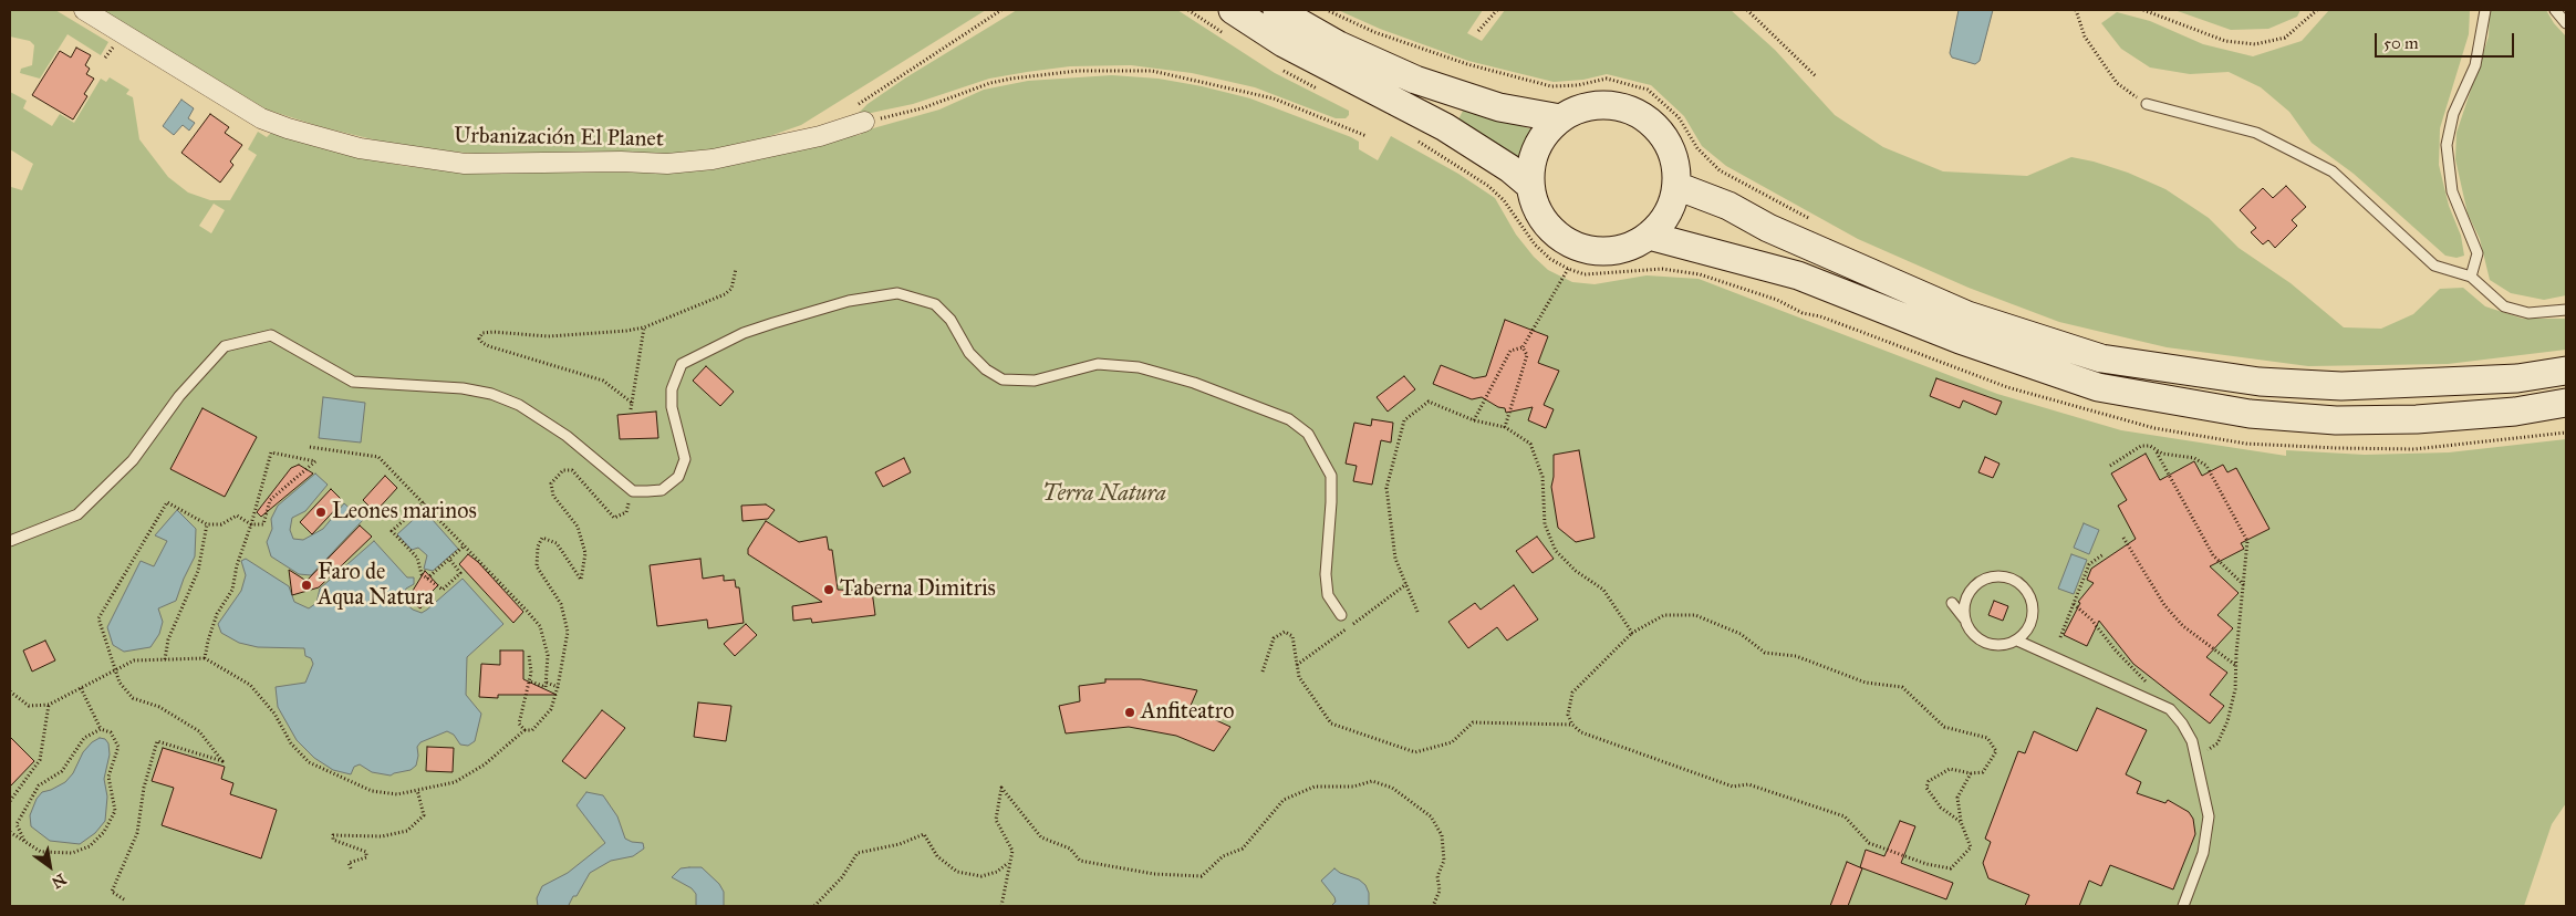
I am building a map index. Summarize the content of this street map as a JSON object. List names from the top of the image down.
{
  "streets": {
    "street": ["Urbanización El Planet"]
  },
  "parks": ["Terra Natura"],
  "places": [
    "Leones marinos",
    "Faro de Aqua Natura",
    "Taberna Dimitris",
    "Anfiteatro"
  ],
  "scale_bar": "50 m",
  "north": "bottom right"
}
